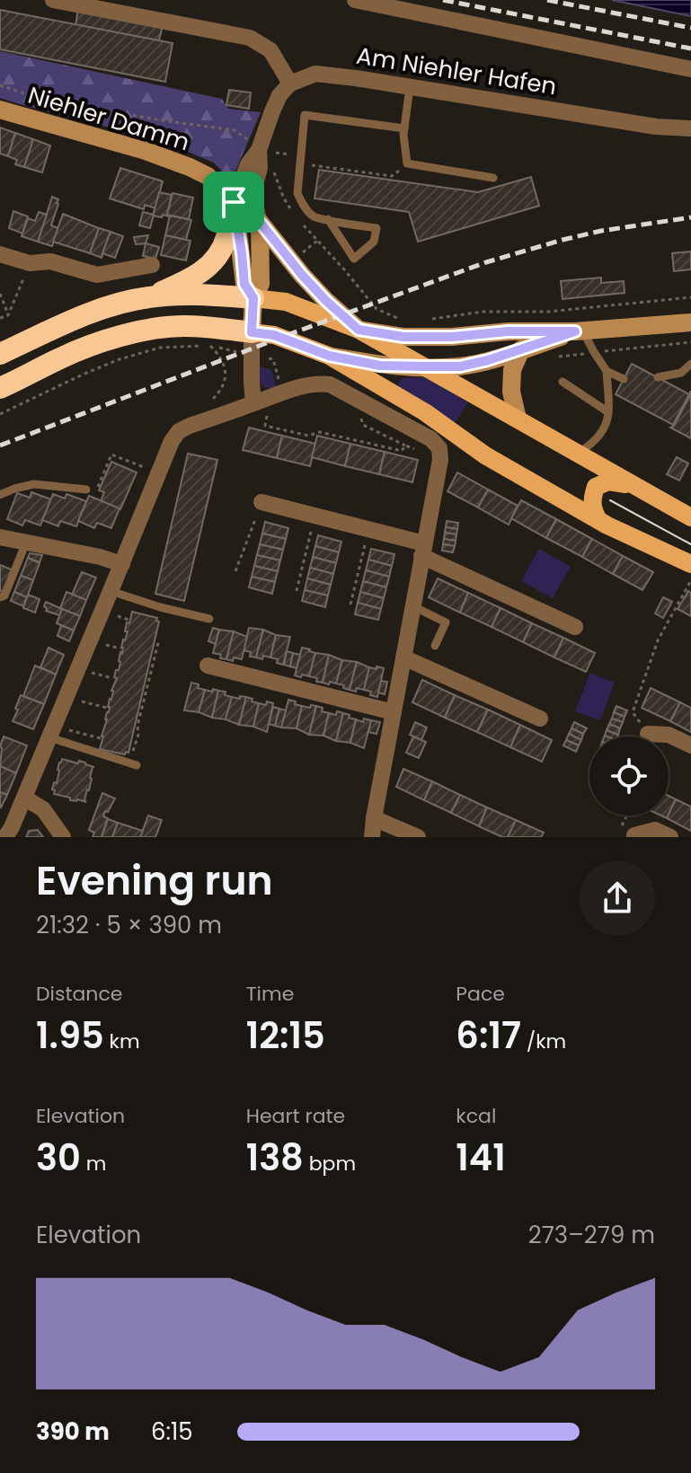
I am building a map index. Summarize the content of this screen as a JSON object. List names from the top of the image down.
{
  "streets": {
    "main road": ["Niehler Damm"],
    "street": ["Am Niehler Hafen"]
  },
  "page": {
    "heading": ["Evening run", "21:32 · 5 × 390 m"],
    "stats": [
      ["Distance", "1.95 km"],
      ["Time", "12:15"],
      ["Pace", "6:17 /km"],
      ["Elevation", "30 m"],
      ["Heart rate", "138 bpm"],
      ["kcal", "141"]
    ],
    "chart": ["Elevation", "273–279 m"],
    "list": [
      {
        "name": "390 m",
        "note": "6:15"
      }
    ]
  }
}
